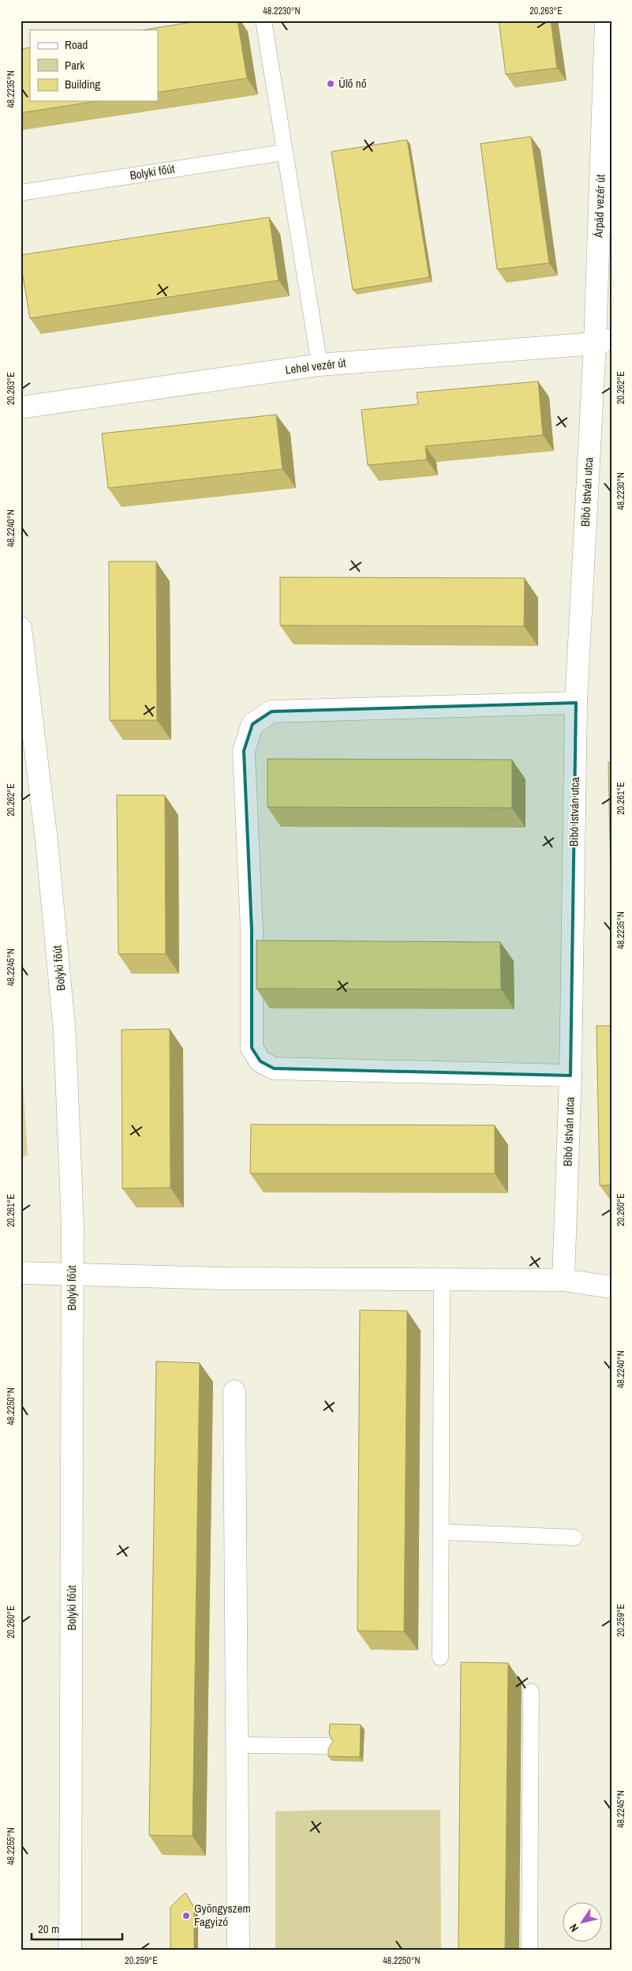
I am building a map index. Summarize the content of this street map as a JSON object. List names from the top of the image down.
{
  "streets": {
    "street": [
      "Bolyki főút",
      "Árpád vezér út",
      "Lehel vezér út",
      "Bibó István utca"
    ]
  },
  "crossings": [
    ["Árpád vezér út", "Lehel vezér út"],
    ["Árpád vezér út", "Bibó István utca"],
    ["Lehel vezér út", "Bibó István utca"]
  ],
  "places": ["Ülő nő", "Gyöngyszem Fagyizó"],
  "legend": ["Road", "Park", "Building"],
  "scale_bar": "20 m",
  "north": "bottom left",
  "coordinates": [
    "48.2230°N",
    "20.263°E",
    "48.2235°N",
    "20.262°E",
    "48.2240°N",
    "20.261°E",
    "48.2245°N",
    "20.260°E",
    "48.2250°N",
    "20.259°E",
    "48.2255°N"
  ]
}
